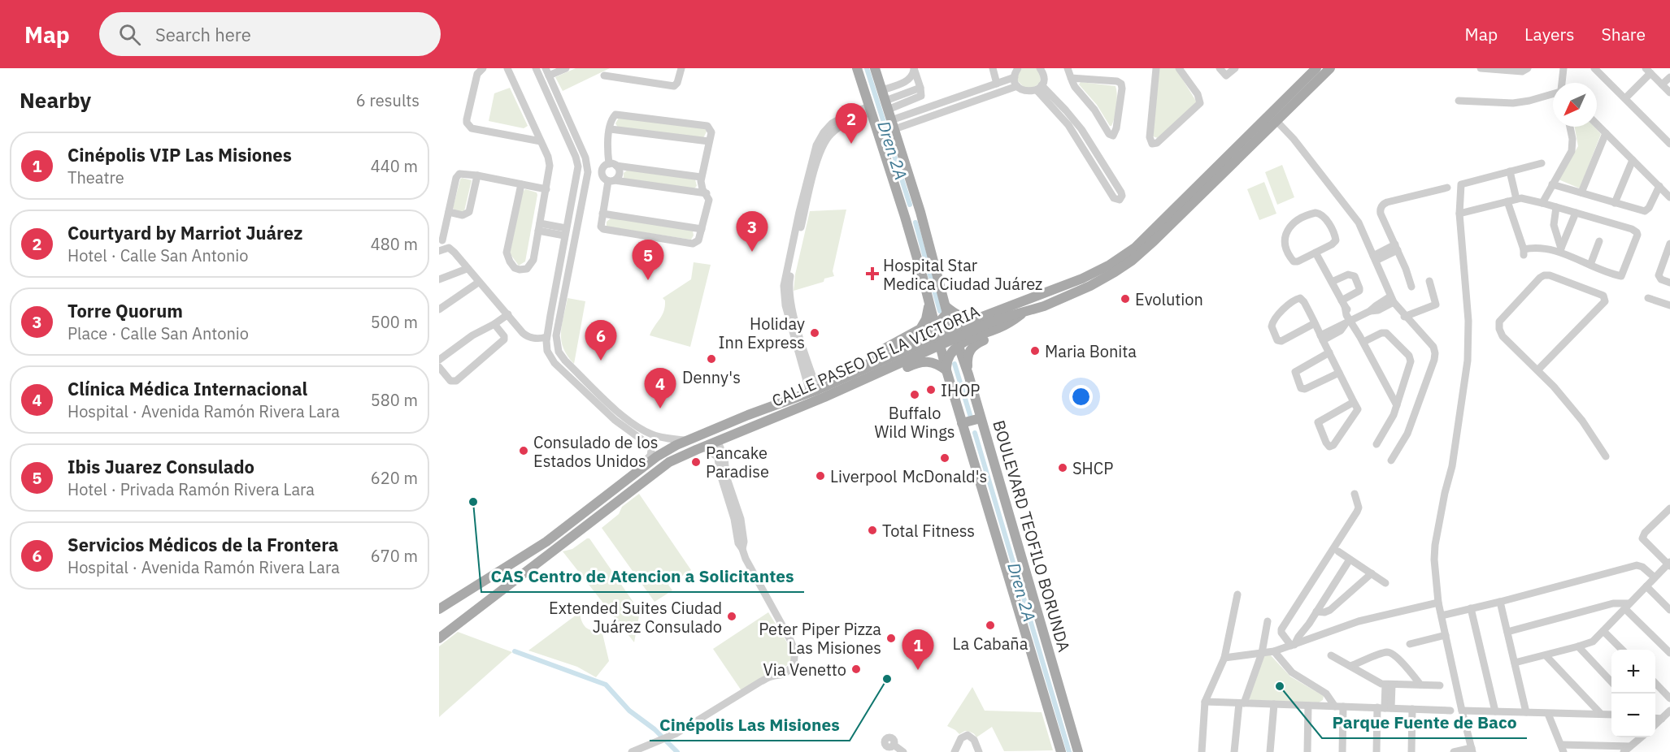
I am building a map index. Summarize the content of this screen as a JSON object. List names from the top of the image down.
{
  "streets": {
    "main road": ["CALLE PASEO DE LA VICTORIA", "BOULEVARD TEOFILO BORUNDA"]
  },
  "crossings": [
    ["CALLE PASEO DE LA VICTORIA", "BOULEVARD TEOFILO BORUNDA"]
  ],
  "water": ["Dren 2A"],
  "places": {
    "health": ["Hospital Star Medica Ciudad Juárez"],
    "other": [
      "Evolution",
      "Holiday Inn Express",
      "Maria Bonita",
      "Denny's",
      "IHOP",
      "Buffalo Wild Wings",
      "Consulado de los Estados Unidos",
      "McDonald's",
      "Pancake Paradise",
      "SHCP",
      "Liverpool",
      "CAS Centro de Atencion a Solicitantes",
      "Total Fitness",
      "Extended Suites Ciudad Juárez Consulado",
      "La Cabaña",
      "Peter Piper Pizza Las Misiones",
      "Via Venetto",
      "Cinépolis Las Misiones",
      "Parque Fuente de Baco"
    ]
  },
  "north": "bottom left",
  "page": {
    "header": "Map",
    "search": "Search here",
    "nav": ["Map", "Layers", "Share"],
    "heading": ["Nearby", "6 results"],
    "pins": [
      "2",
      "3",
      "5",
      "6",
      "4",
      "1"
    ],
    "list": [
      {
        "mark": "1",
        "name": "Cinépolis VIP Las Misiones",
        "note": "Theatre",
        "value": "440 m"
      },
      {
        "mark": "2",
        "name": "Courtyard by Marriot Juárez",
        "note": "Hotel · Calle San Antonio",
        "value": "480 m"
      },
      {
        "mark": "3",
        "name": "Torre Quorum",
        "note": "Place · Calle San Antonio",
        "value": "500 m"
      },
      {
        "mark": "4",
        "name": "Clínica Médica Internacional",
        "note": "Hospital · Avenida Ramón Rivera Lara",
        "value": "580 m"
      },
      {
        "mark": "5",
        "name": "Ibis Juarez Consulado",
        "note": "Hotel · Privada Ramón Rivera Lara",
        "value": "620 m"
      },
      {
        "mark": "6",
        "name": "Servicios Médicos de la Frontera",
        "note": "Hospital · Avenida Ramón Rivera Lara",
        "value": "670 m"
      }
    ],
    "map_buttons": ["+", "−"]
  }
}
